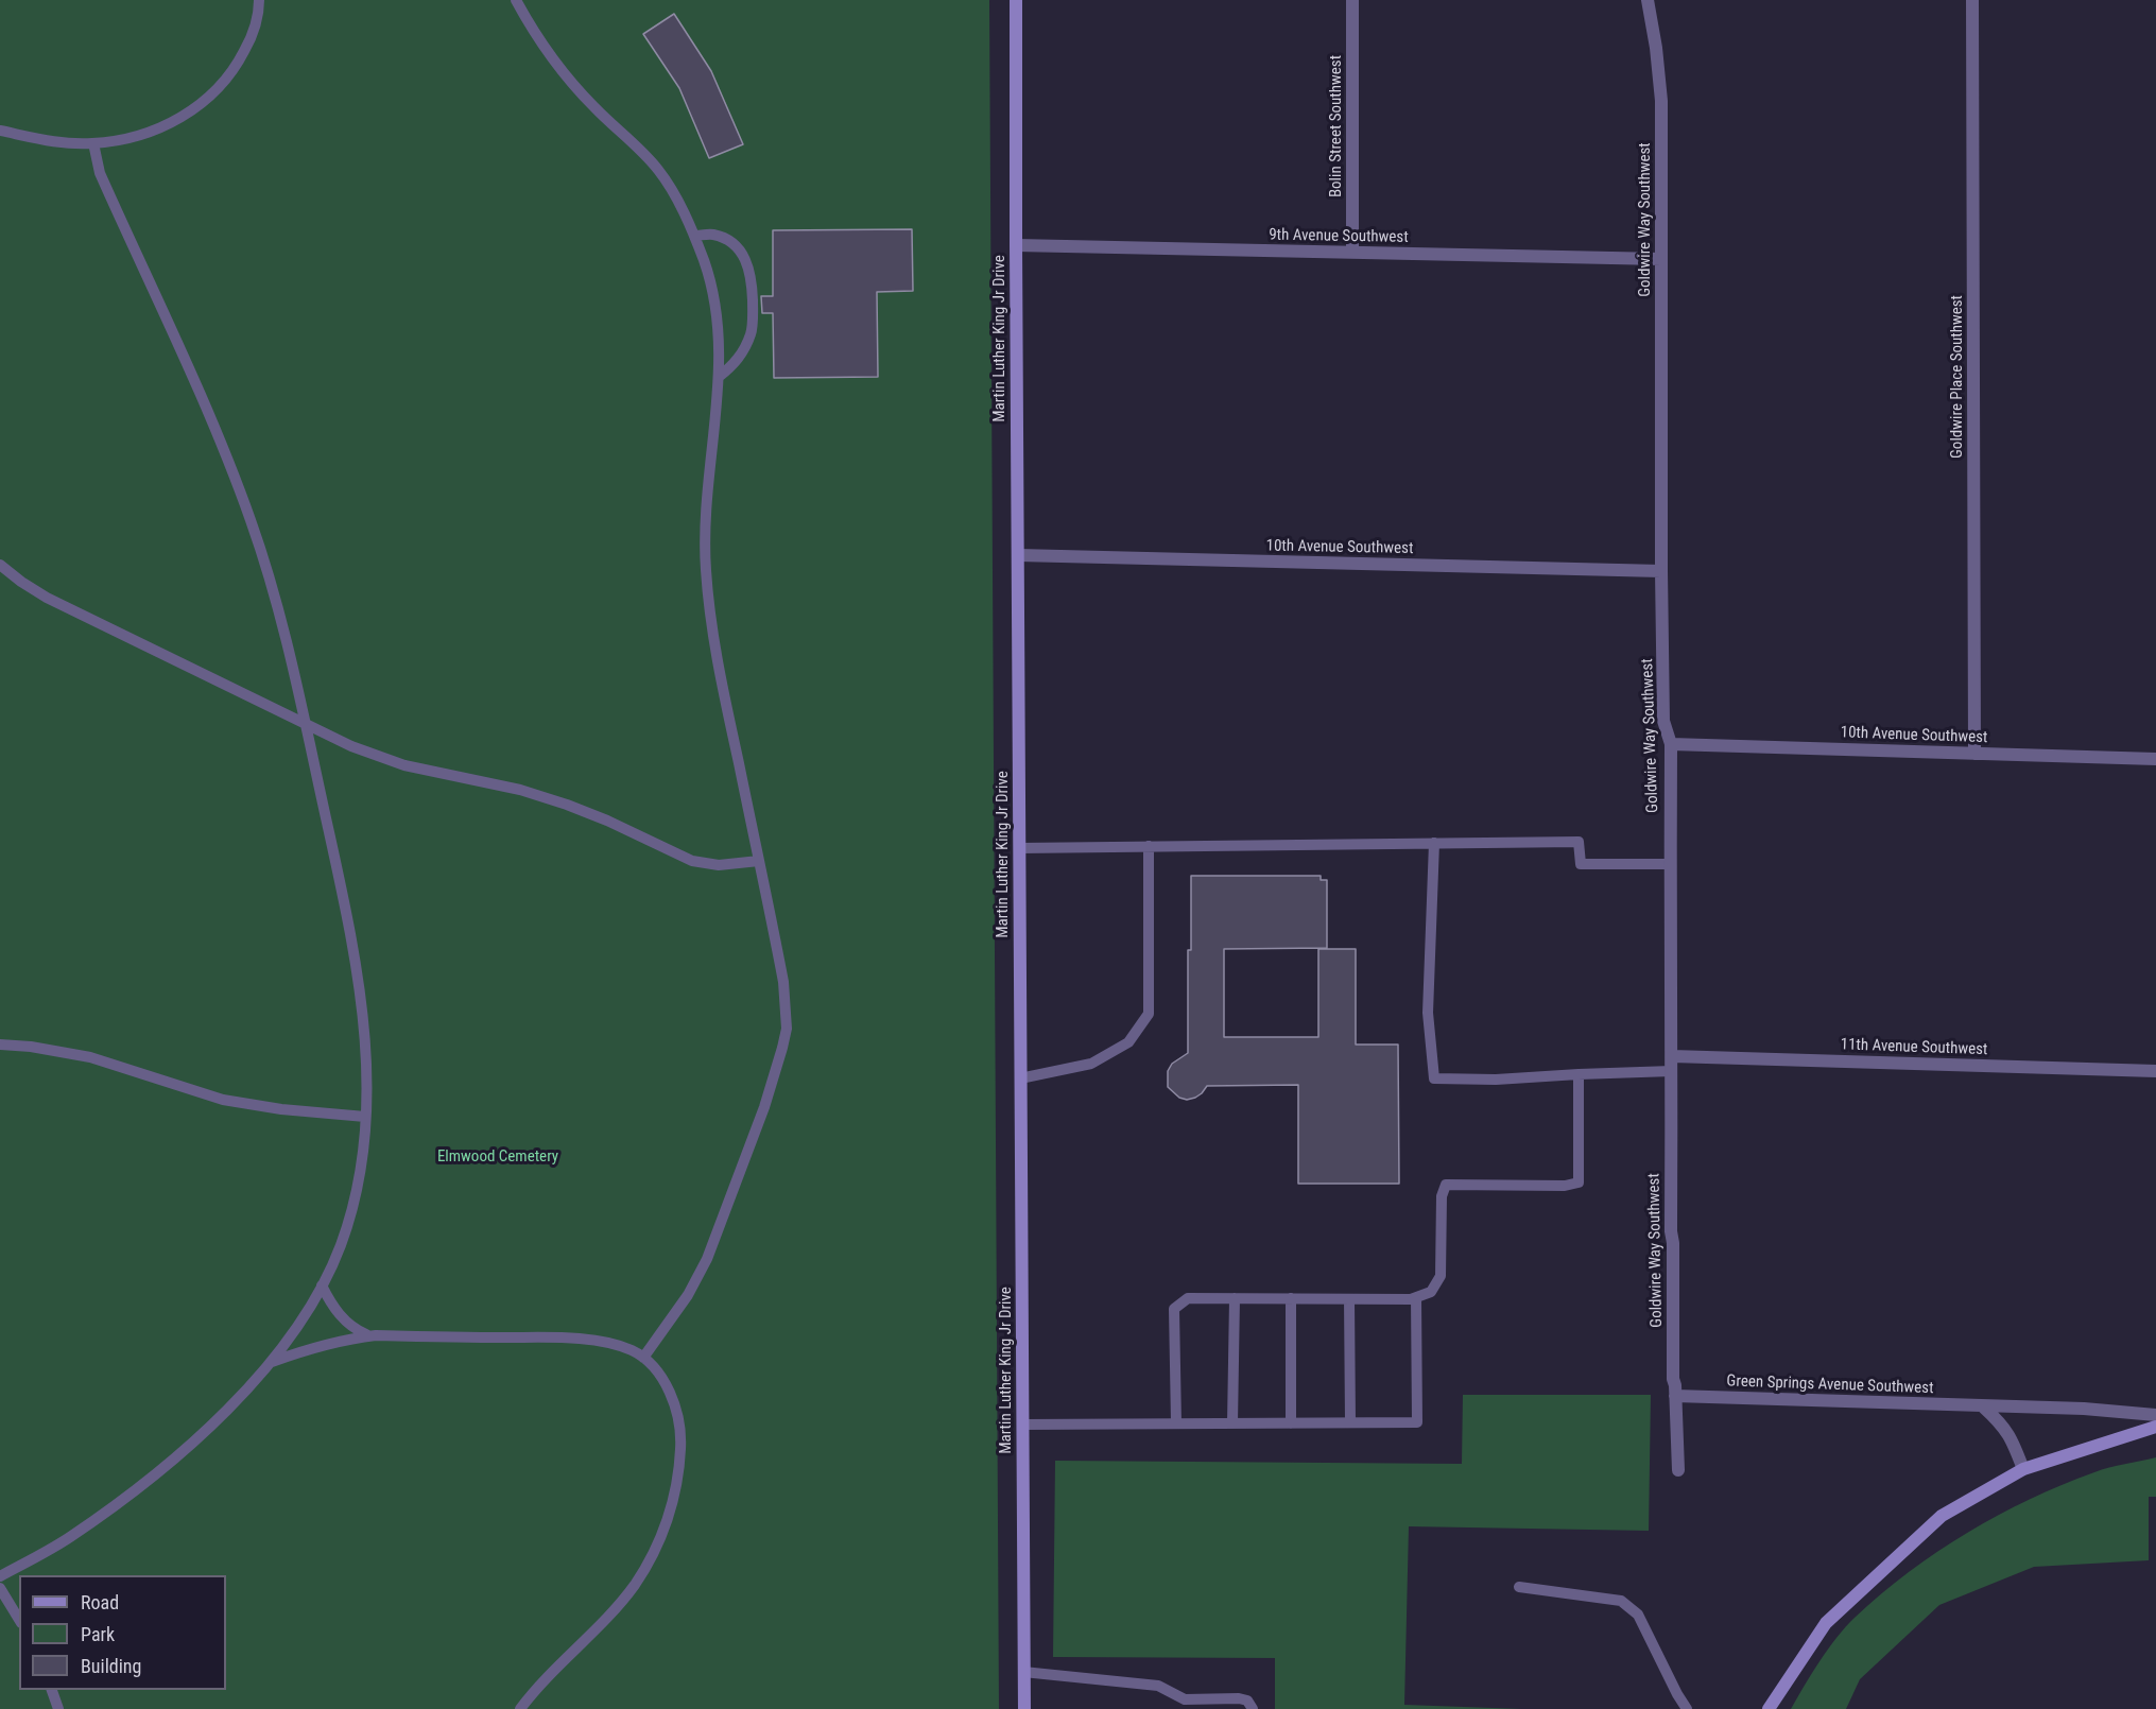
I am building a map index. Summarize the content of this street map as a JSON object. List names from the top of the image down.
{
  "streets": {
    "main road": ["Martin Luther King Jr Drive"],
    "street": [
      "Bolin Street Southwest",
      "Goldwire Way Southwest",
      "9th Avenue Southwest",
      "Goldwire Place Southwest",
      "10th Avenue Southwest",
      "11th Avenue Southwest",
      "Green Springs Avenue Southwest"
    ]
  },
  "crossings": [
    ["Bolin Street Southwest", "9th Avenue Southwest"],
    ["Goldwire Way Southwest", "9th Avenue Southwest"],
    ["Goldwire Way Southwest", "10th Avenue Southwest"],
    ["Goldwire Way Southwest", "11th Avenue Southwest"],
    ["Goldwire Way Southwest", "Green Springs Avenue Southwest"],
    ["9th Avenue Southwest", "Martin Luther King Jr Drive"],
    ["Martin Luther King Jr Drive", "10th Avenue Southwest"],
    ["Goldwire Place Southwest", "10th Avenue Southwest"]
  ],
  "parks": ["Elmwood Cemetery"],
  "legend": ["Road", "Park", "Building"]
}
